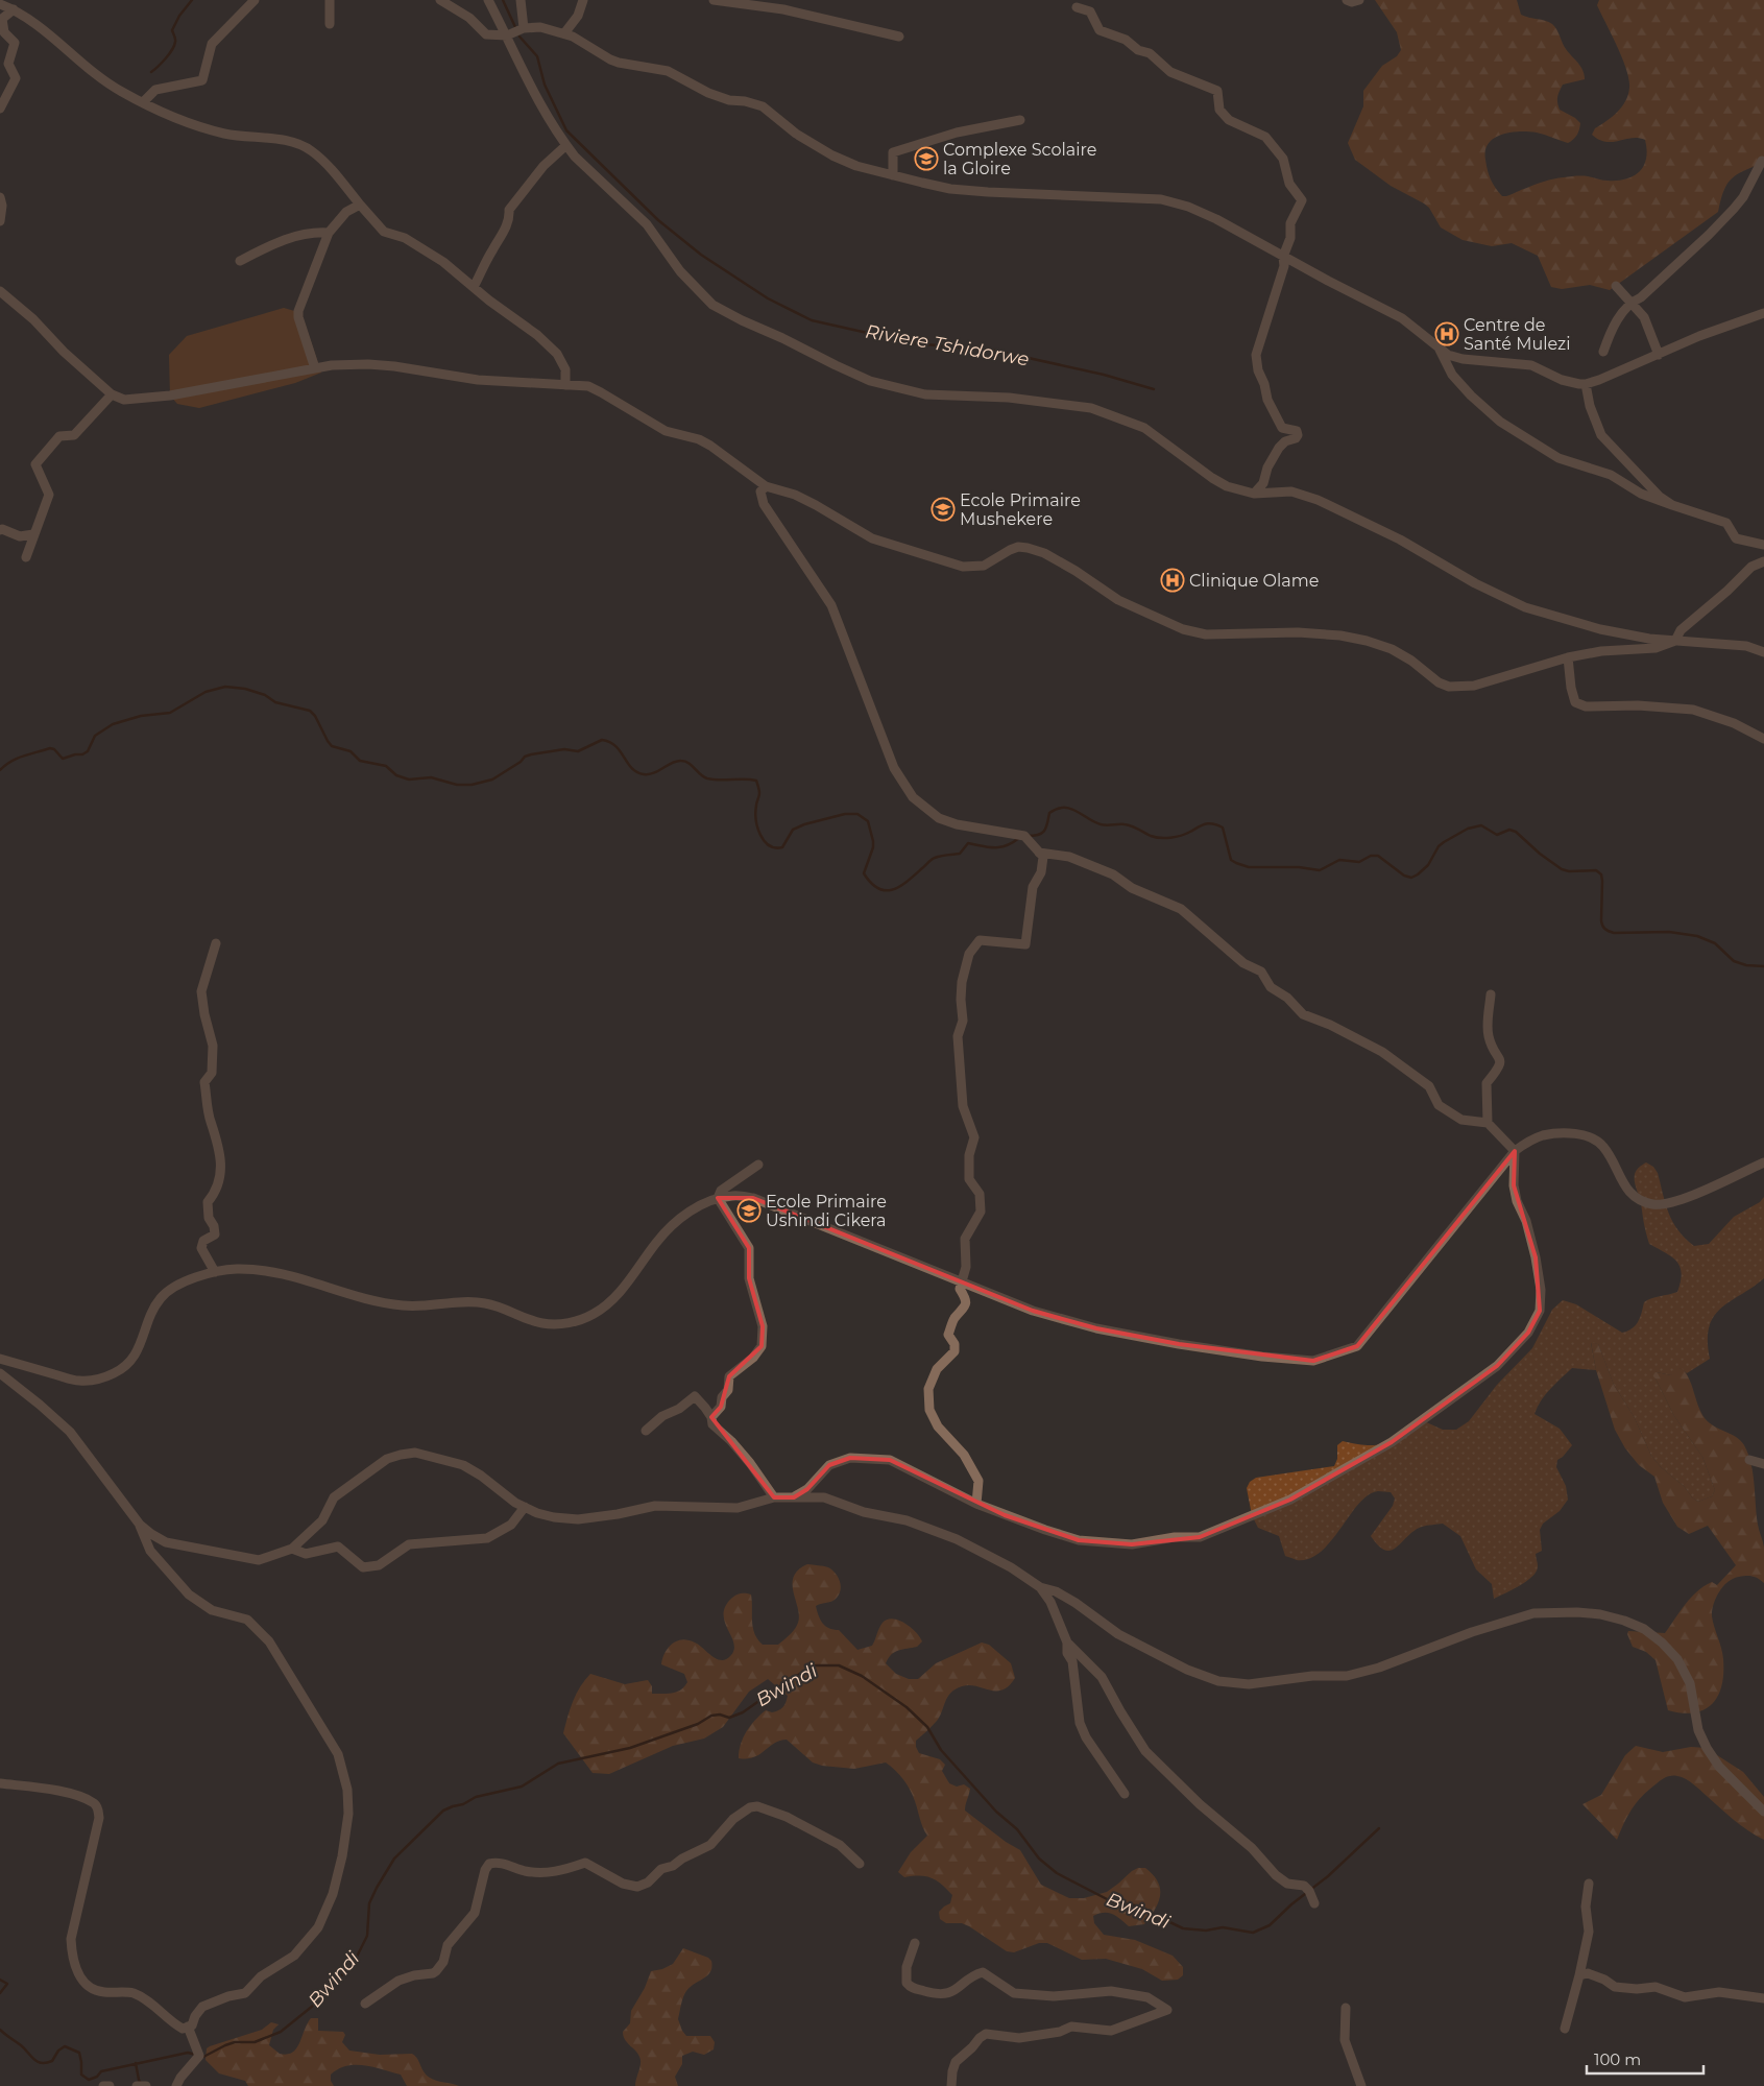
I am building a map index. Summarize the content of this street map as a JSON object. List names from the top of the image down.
{
  "water": ["Riviere Tshidorwe", "Bwindi"],
  "places": {
    "school or university": ["Complexe Scolaire la Gloire", "Ecole Primaire Mushekere", "Ecole Primaire Ushindi Cikera"],
    "hospital": ["Centre de Santé Mulezi", "Clinique Olame"]
  },
  "scale_bar": "100 m"
}
